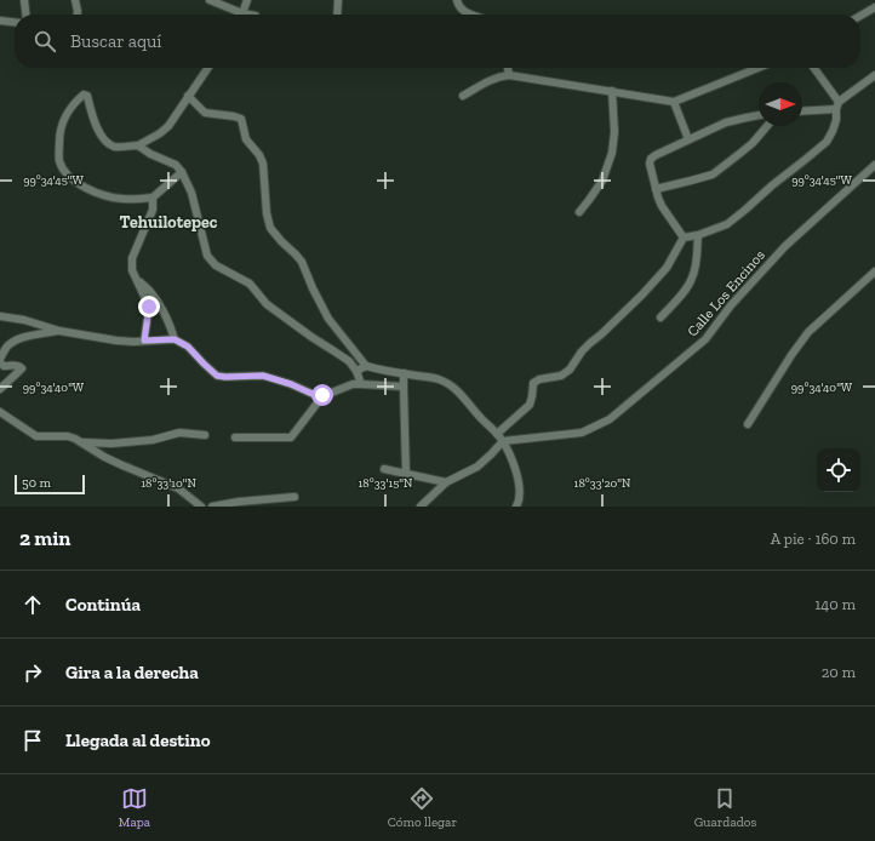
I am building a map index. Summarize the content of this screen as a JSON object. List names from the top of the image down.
{
  "streets": {
    "street": ["Calle Los Encinos"]
  },
  "districts": ["Tehuilotepec"],
  "scale_bar": "50 m",
  "north": "right",
  "page": {
    "search": "Buscar aquí",
    "scale": "50 m",
    "heading": ["2 min", "A pie · 160 m"],
    "list": [
      ["Continúa", "140 m"],
      ["Gira a la derecha", "20 m"],
      "Llegada al destino"
    ],
    "nav": ["Mapa", "Cómo llegar", "Guardados"]
  },
  "coordinates": [
    "99°34'45\"W",
    "99°34'40\"W",
    "18°33'10\"N",
    "18°33'15\"N",
    "18°33'20\"N"
  ]
}
